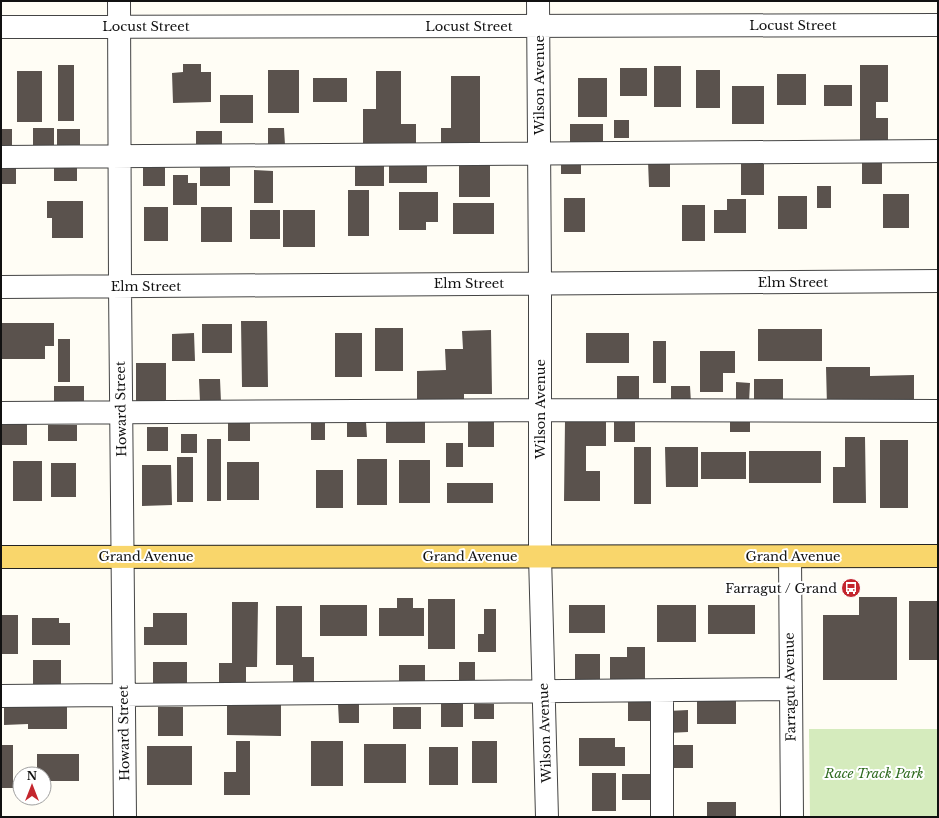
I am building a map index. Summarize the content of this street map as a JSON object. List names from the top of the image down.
{
  "streets": {
    "main road": ["Grand Avenue"],
    "street": [
      "Locust Street",
      "Wilson Avenue",
      "Elm Street",
      "Howard Street",
      "Farragut Avenue"
    ]
  },
  "crossings": [
    ["Locust Street", "Wilson Avenue"],
    ["Locust Street", "Howard Street"],
    ["Wilson Avenue", "Elm Street"],
    ["Wilson Avenue", "Grand Avenue"],
    ["Elm Street", "Howard Street"],
    ["Howard Street", "Grand Avenue"],
    ["Grand Avenue", "Farragut Avenue"]
  ],
  "parks": ["Race Track Park"],
  "places": {
    "bus stop": ["Farragut / Grand"]
  },
  "north": "top"
}
